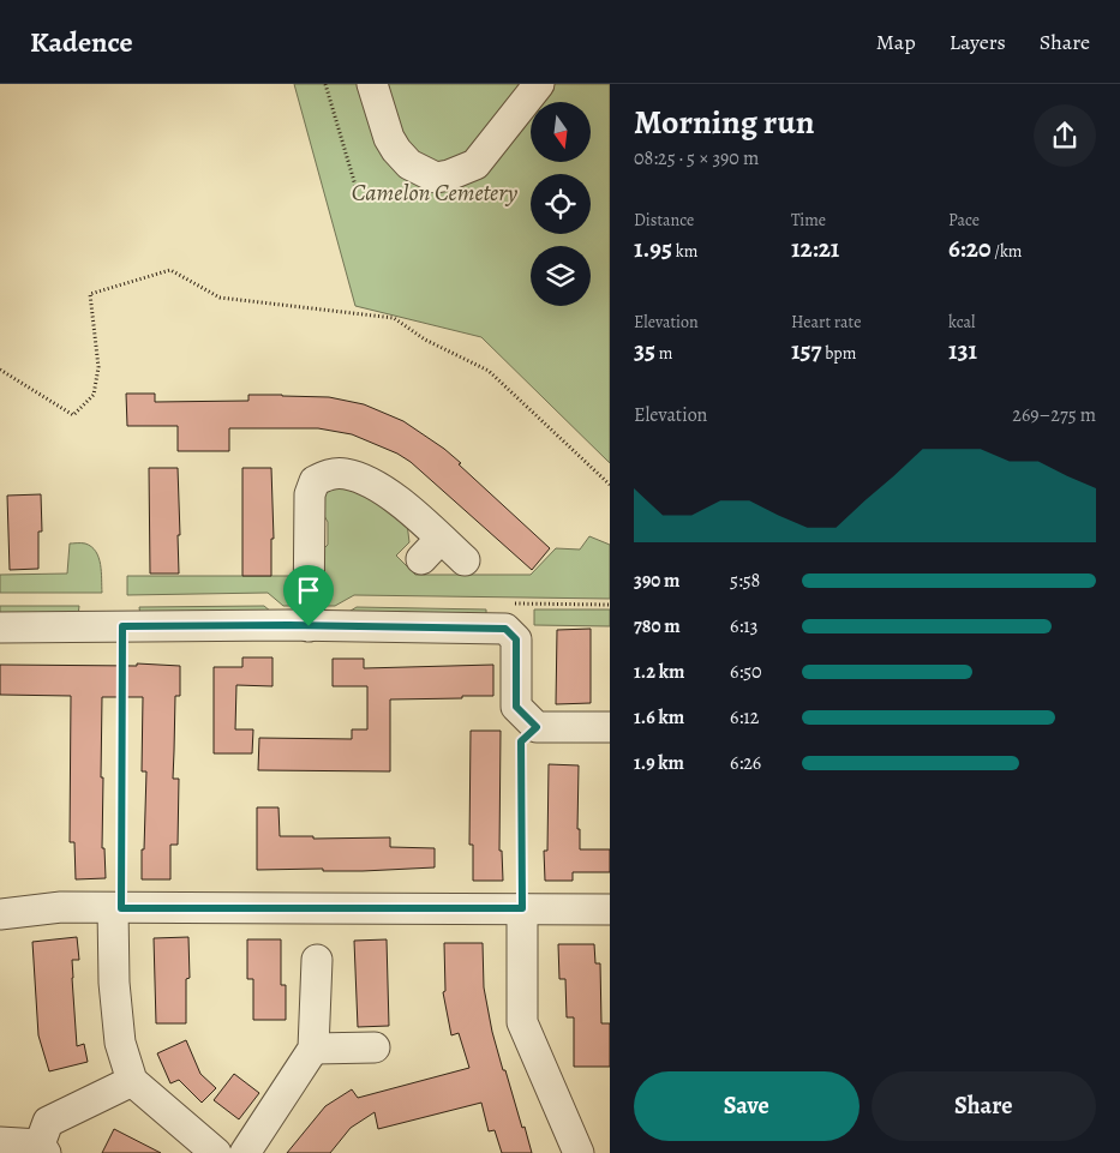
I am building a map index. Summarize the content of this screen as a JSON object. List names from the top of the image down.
{
  "parks": ["Camelon Cemetery"],
  "north": "bottom",
  "page": {
    "header": "Kadence",
    "nav": ["Map", "Layers", "Share"],
    "heading": ["Morning run", "08:25 · 5 × 390 m"],
    "stats": [
      ["Distance", "1.95 km"],
      ["Time", "12:21"],
      ["Pace", "6:20 /km"],
      ["Elevation", "35 m"],
      ["Heart rate", "157 bpm"],
      ["kcal", "131"]
    ],
    "chart": ["Elevation", "269–275 m"],
    "list": [
      {
        "name": "390 m",
        "note": "5:58"
      },
      {
        "name": "780 m",
        "note": "6:13"
      },
      {
        "name": "1.2 km",
        "note": "6:50"
      },
      {
        "name": "1.6 km",
        "note": "6:12"
      },
      {
        "name": "1.9 km",
        "note": "6:26"
      }
    ],
    "buttons": ["Save", "Share"]
  }
}
